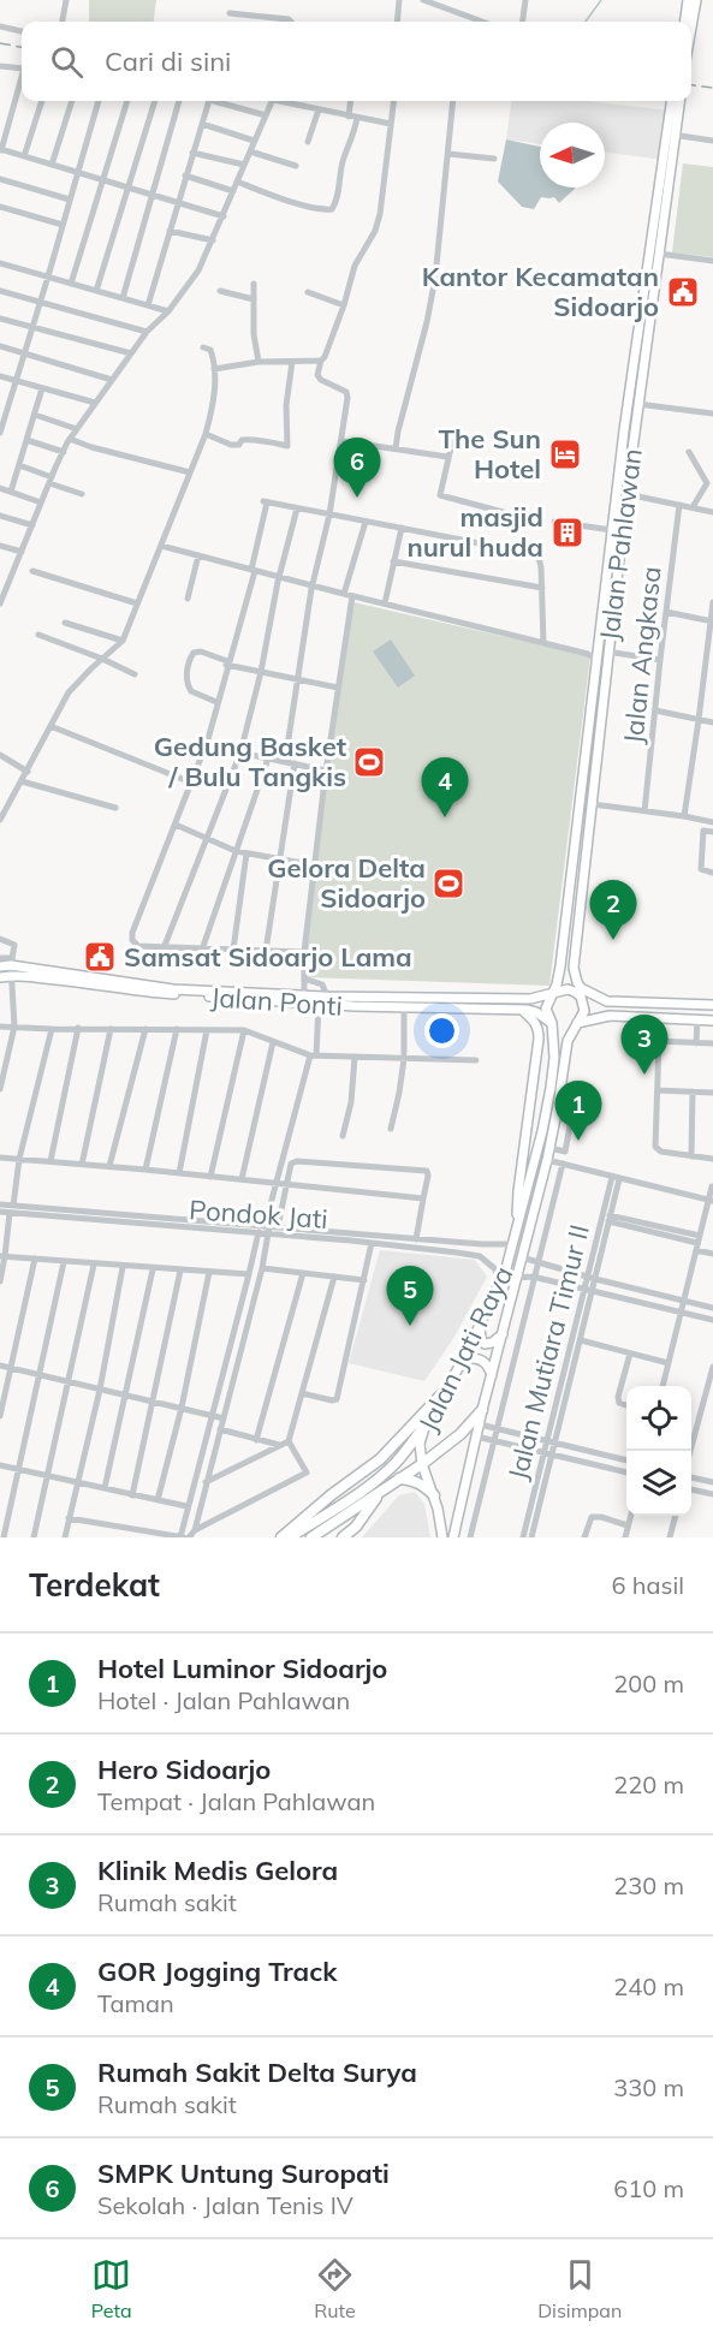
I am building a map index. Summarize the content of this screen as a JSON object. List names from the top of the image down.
{
  "streets": {
    "main road": ["Jalan Pahlawan", "Jalan Ponti", "Jalan Jati Raya"],
    "street": ["Jalan Angkasa", "Pondok Jati", "Jalan Mutiara Timur II"]
  },
  "crossings": [
    ["Jalan Pahlawan", "Jalan Ponti"],
    ["Jalan Pahlawan", "Pondok Jati"],
    ["Jalan Pahlawan", "Jalan Jati Raya"],
    ["Pondok Jati", "Jalan Jati Raya"]
  ],
  "places": {
    "public building": ["Kantor Kecamatan Sidoarjo", "Samsat Sidoarjo Lama"],
    "hotel": ["The Sun Hotel"],
    "building": ["masjid nurul huda"],
    "sports": ["Gedung Basket / Bulu Tangkis", "Gelora Delta Sidoarjo"]
  },
  "north": "left",
  "page": {
    "search": "Cari di sini",
    "pins": [
      "6",
      "4",
      "2",
      "3",
      "1",
      "5"
    ],
    "heading": ["Terdekat", "6 hasil"],
    "list": [
      {
        "mark": "1",
        "name": "Hotel Luminor Sidoarjo",
        "note": "Hotel · Jalan Pahlawan",
        "value": "200 m"
      },
      {
        "mark": "2",
        "name": "Hero Sidoarjo",
        "note": "Tempat · Jalan Pahlawan",
        "value": "220 m"
      },
      {
        "mark": "3",
        "name": "Klinik Medis Gelora",
        "note": "Rumah sakit",
        "value": "230 m"
      },
      {
        "mark": "4",
        "name": "GOR Jogging Track",
        "note": "Taman",
        "value": "240 m"
      },
      {
        "mark": "5",
        "name": "Rumah Sakit Delta Surya",
        "note": "Rumah sakit",
        "value": "330 m"
      },
      {
        "mark": "6",
        "name": "SMPK Untung Suropati",
        "note": "Sekolah · Jalan Tenis IV",
        "value": "610 m"
      }
    ],
    "nav": ["Peta", "Rute", "Disimpan"]
  }
}
